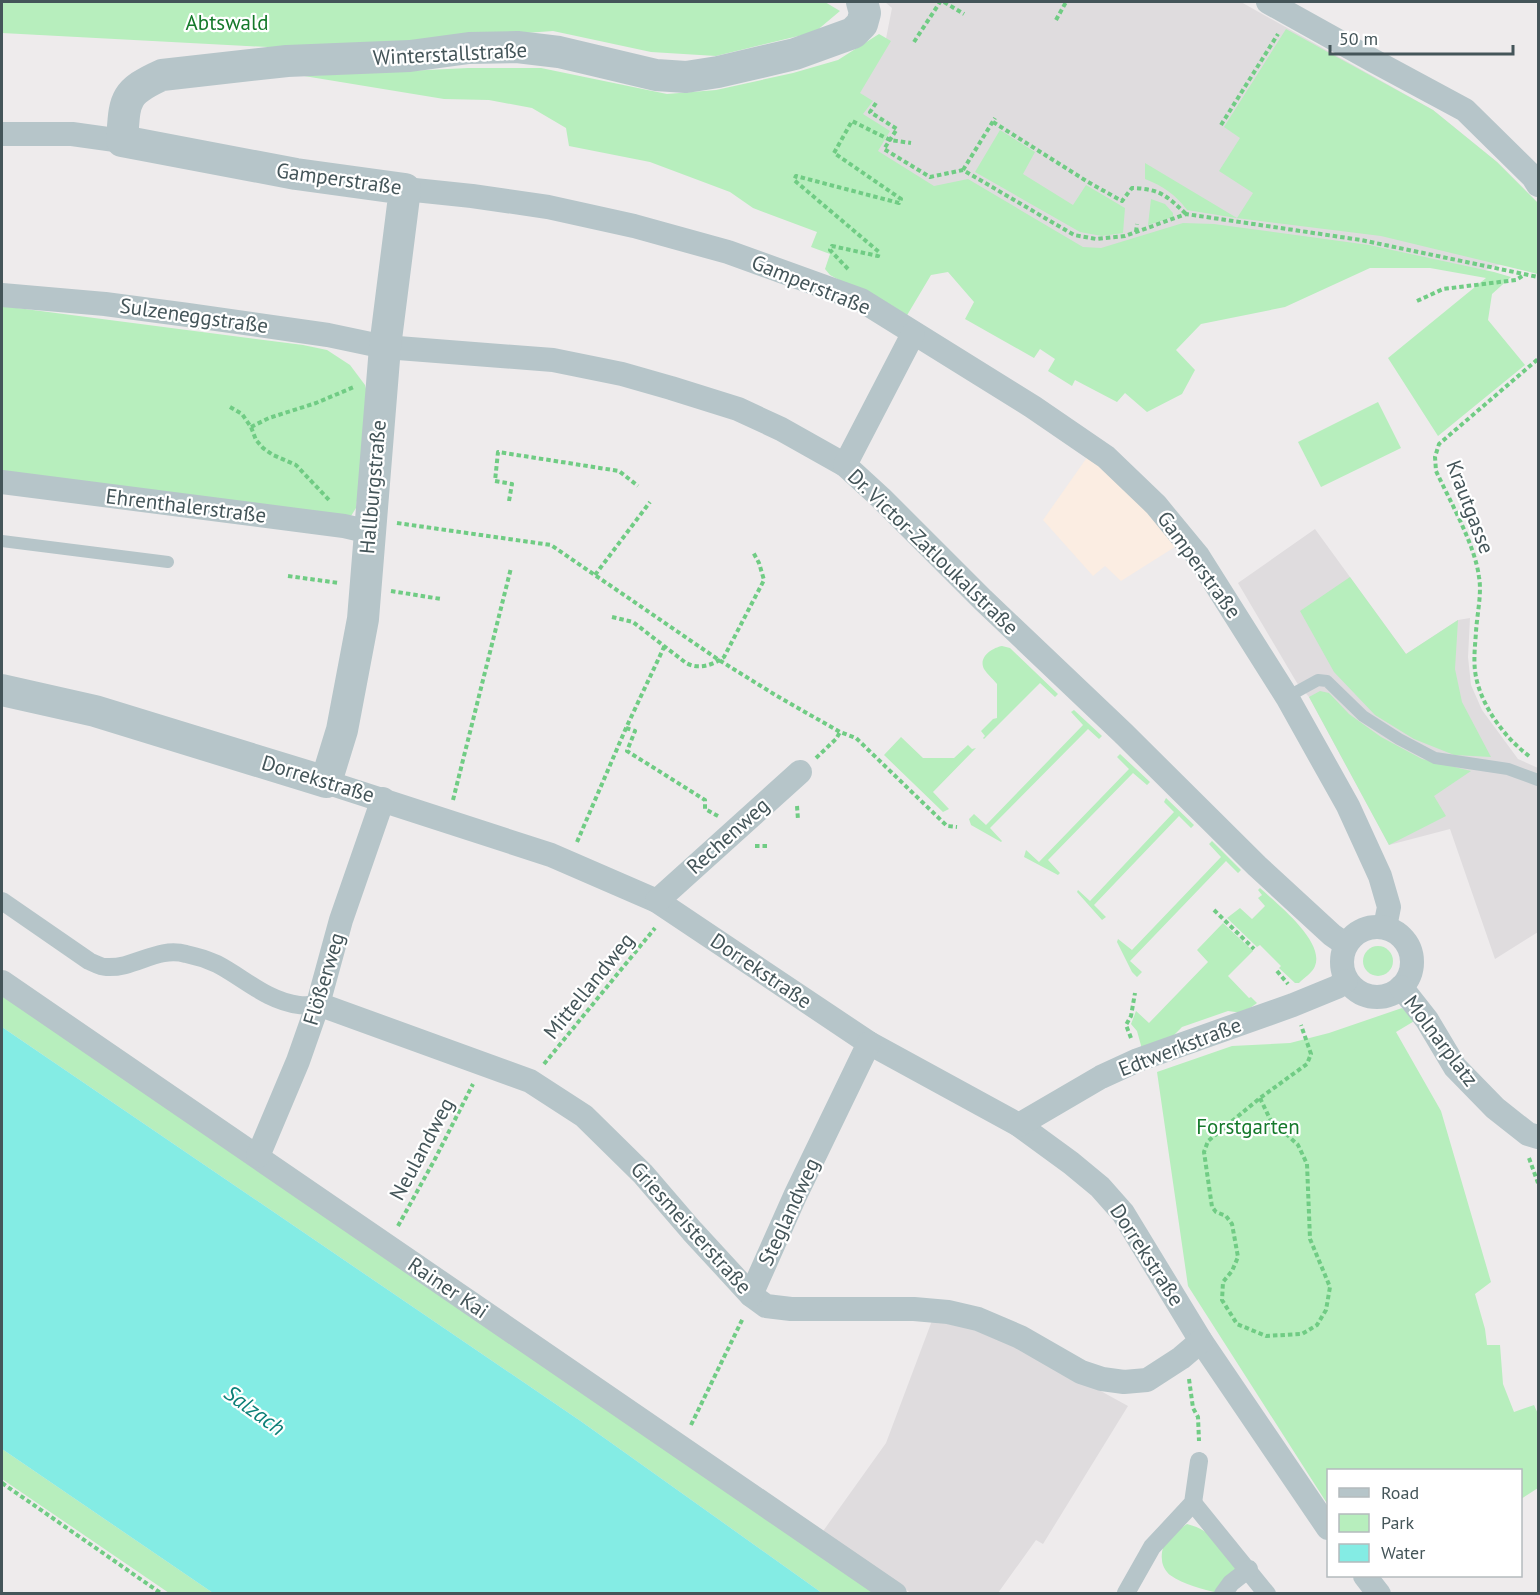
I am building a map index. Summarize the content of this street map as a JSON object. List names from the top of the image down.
{
  "streets": {
    "street": [
      "Winterstallstraße",
      "Gamperstraße",
      "Sulzeneggstraße",
      "Hallburgstraße",
      "Ehrenthalerstraße",
      "Dr. Victor-Zatloukalstraße",
      "Dorrekstraße",
      "Rechenweg",
      "Flößerweg",
      "Molnarplatz",
      "Edtwerkstraße",
      "Steglandweg",
      "Griesmeisterstraße",
      "Rainer Kai"
    ],
    "path": ["Krautgasse", "Mittellandweg", "Neulandweg"]
  },
  "crossings": [
    ["Winterstallstraße", "Gamperstraße"],
    ["Gamperstraße", "Hallburgstraße"],
    ["Gamperstraße", "Dr. Victor-Zatloukalstraße"],
    ["Gamperstraße", "Molnarplatz"],
    ["Gamperstraße", "Edtwerkstraße"],
    ["Sulzeneggstraße", "Hallburgstraße"],
    ["Sulzeneggstraße", "Dr. Victor-Zatloukalstraße"],
    ["Hallburgstraße", "Ehrenthalerstraße"],
    ["Hallburgstraße", "Dr. Victor-Zatloukalstraße"],
    ["Hallburgstraße", "Dorrekstraße"],
    ["Dr. Victor-Zatloukalstraße", "Molnarplatz"],
    ["Dr. Victor-Zatloukalstraße", "Edtwerkstraße"],
    ["Dorrekstraße", "Rechenweg"],
    ["Dorrekstraße", "Flößerweg"],
    ["Dorrekstraße", "Mittellandweg"],
    ["Dorrekstraße", "Edtwerkstraße"],
    ["Dorrekstraße", "Steglandweg"],
    ["Rechenweg", "Mittellandweg"],
    ["Flößerweg", "Griesmeisterstraße"],
    ["Flößerweg", "Rainer Kai"],
    ["Mittellandweg", "Griesmeisterstraße"],
    ["Molnarplatz", "Edtwerkstraße"],
    ["Neulandweg", "Griesmeisterstraße"],
    ["Neulandweg", "Rainer Kai"],
    ["Steglandweg", "Griesmeisterstraße"]
  ],
  "water": ["Salzach"],
  "parks": ["Abtswald", "Forstgarten"],
  "legend": ["Road", "Park", "Water"],
  "scale_bar": "50 m"
}
